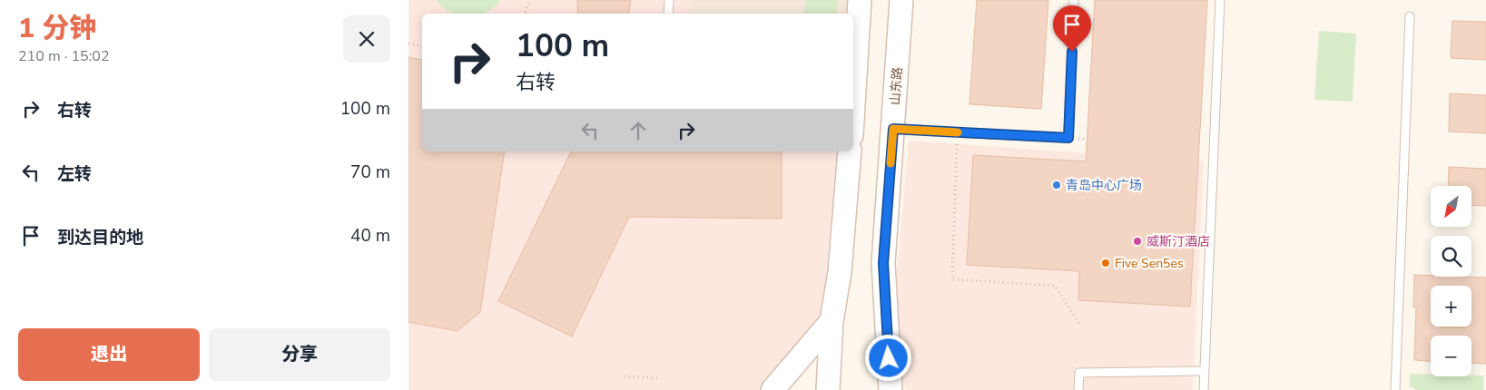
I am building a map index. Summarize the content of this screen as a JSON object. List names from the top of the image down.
{
  "streets": {
    "main road": ["山东路"]
  },
  "places": ["青岛中心广场", "威斯汀酒店", "Five Sen5es"],
  "north": "bottom left",
  "page": {
    "heading": ["1 分钟", "210 m · 15:02"],
    "turn": ["100 m", "右转"],
    "list": [
      {
        "name": "右转",
        "value": "100 m"
      },
      {
        "name": "左转",
        "value": "70 m"
      },
      {
        "name": "到达目的地",
        "value": "40 m"
      }
    ],
    "map_buttons": ["+", "−"],
    "buttons": ["退出", "分享"]
  }
}
